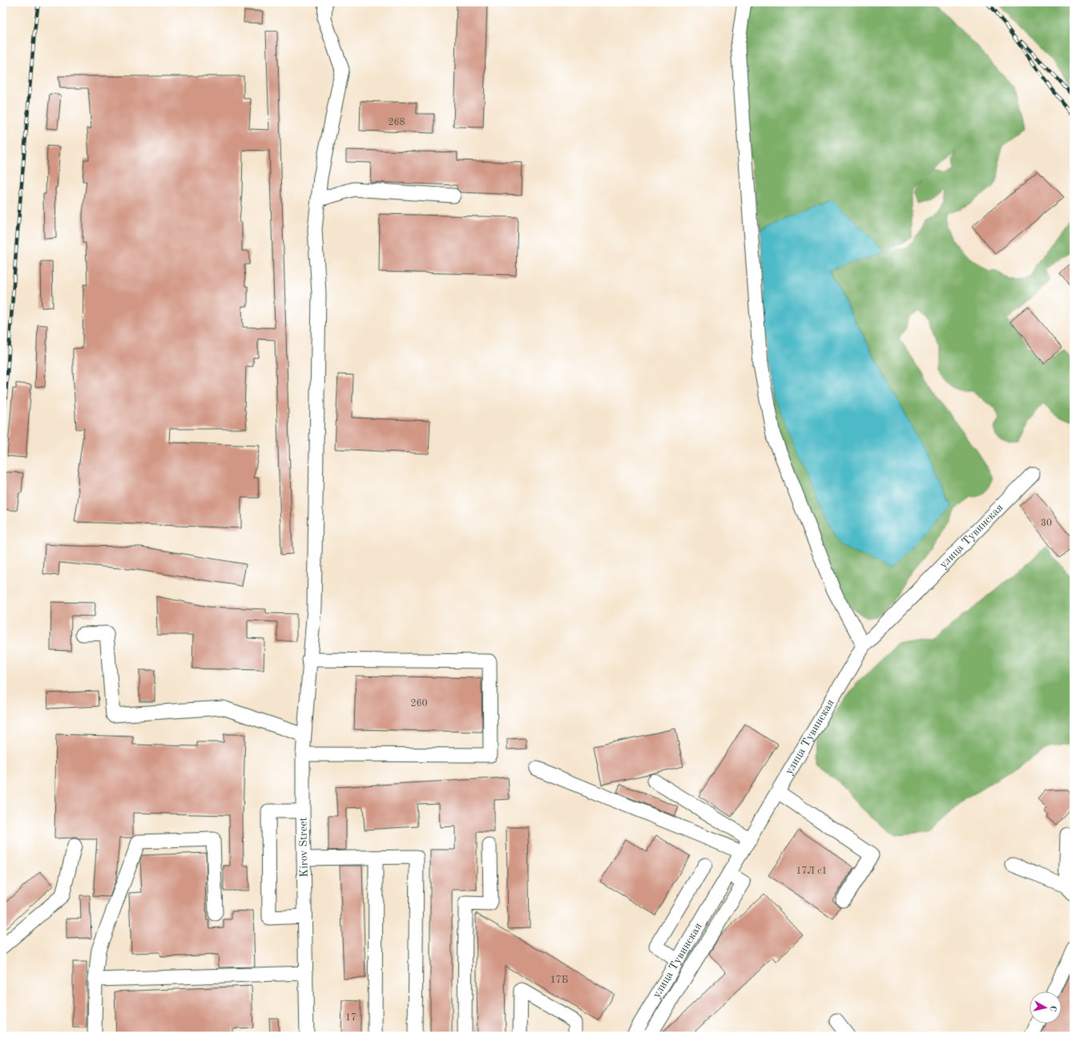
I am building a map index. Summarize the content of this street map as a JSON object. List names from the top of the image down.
{
  "streets": {
    "street": ["улица Тувинская", "Kirov Street"]
  },
  "house_numbers": [
    "268",
    "30",
    "260",
    "17Л с1",
    "17Б",
    "17"
  ],
  "north": "right"
}
